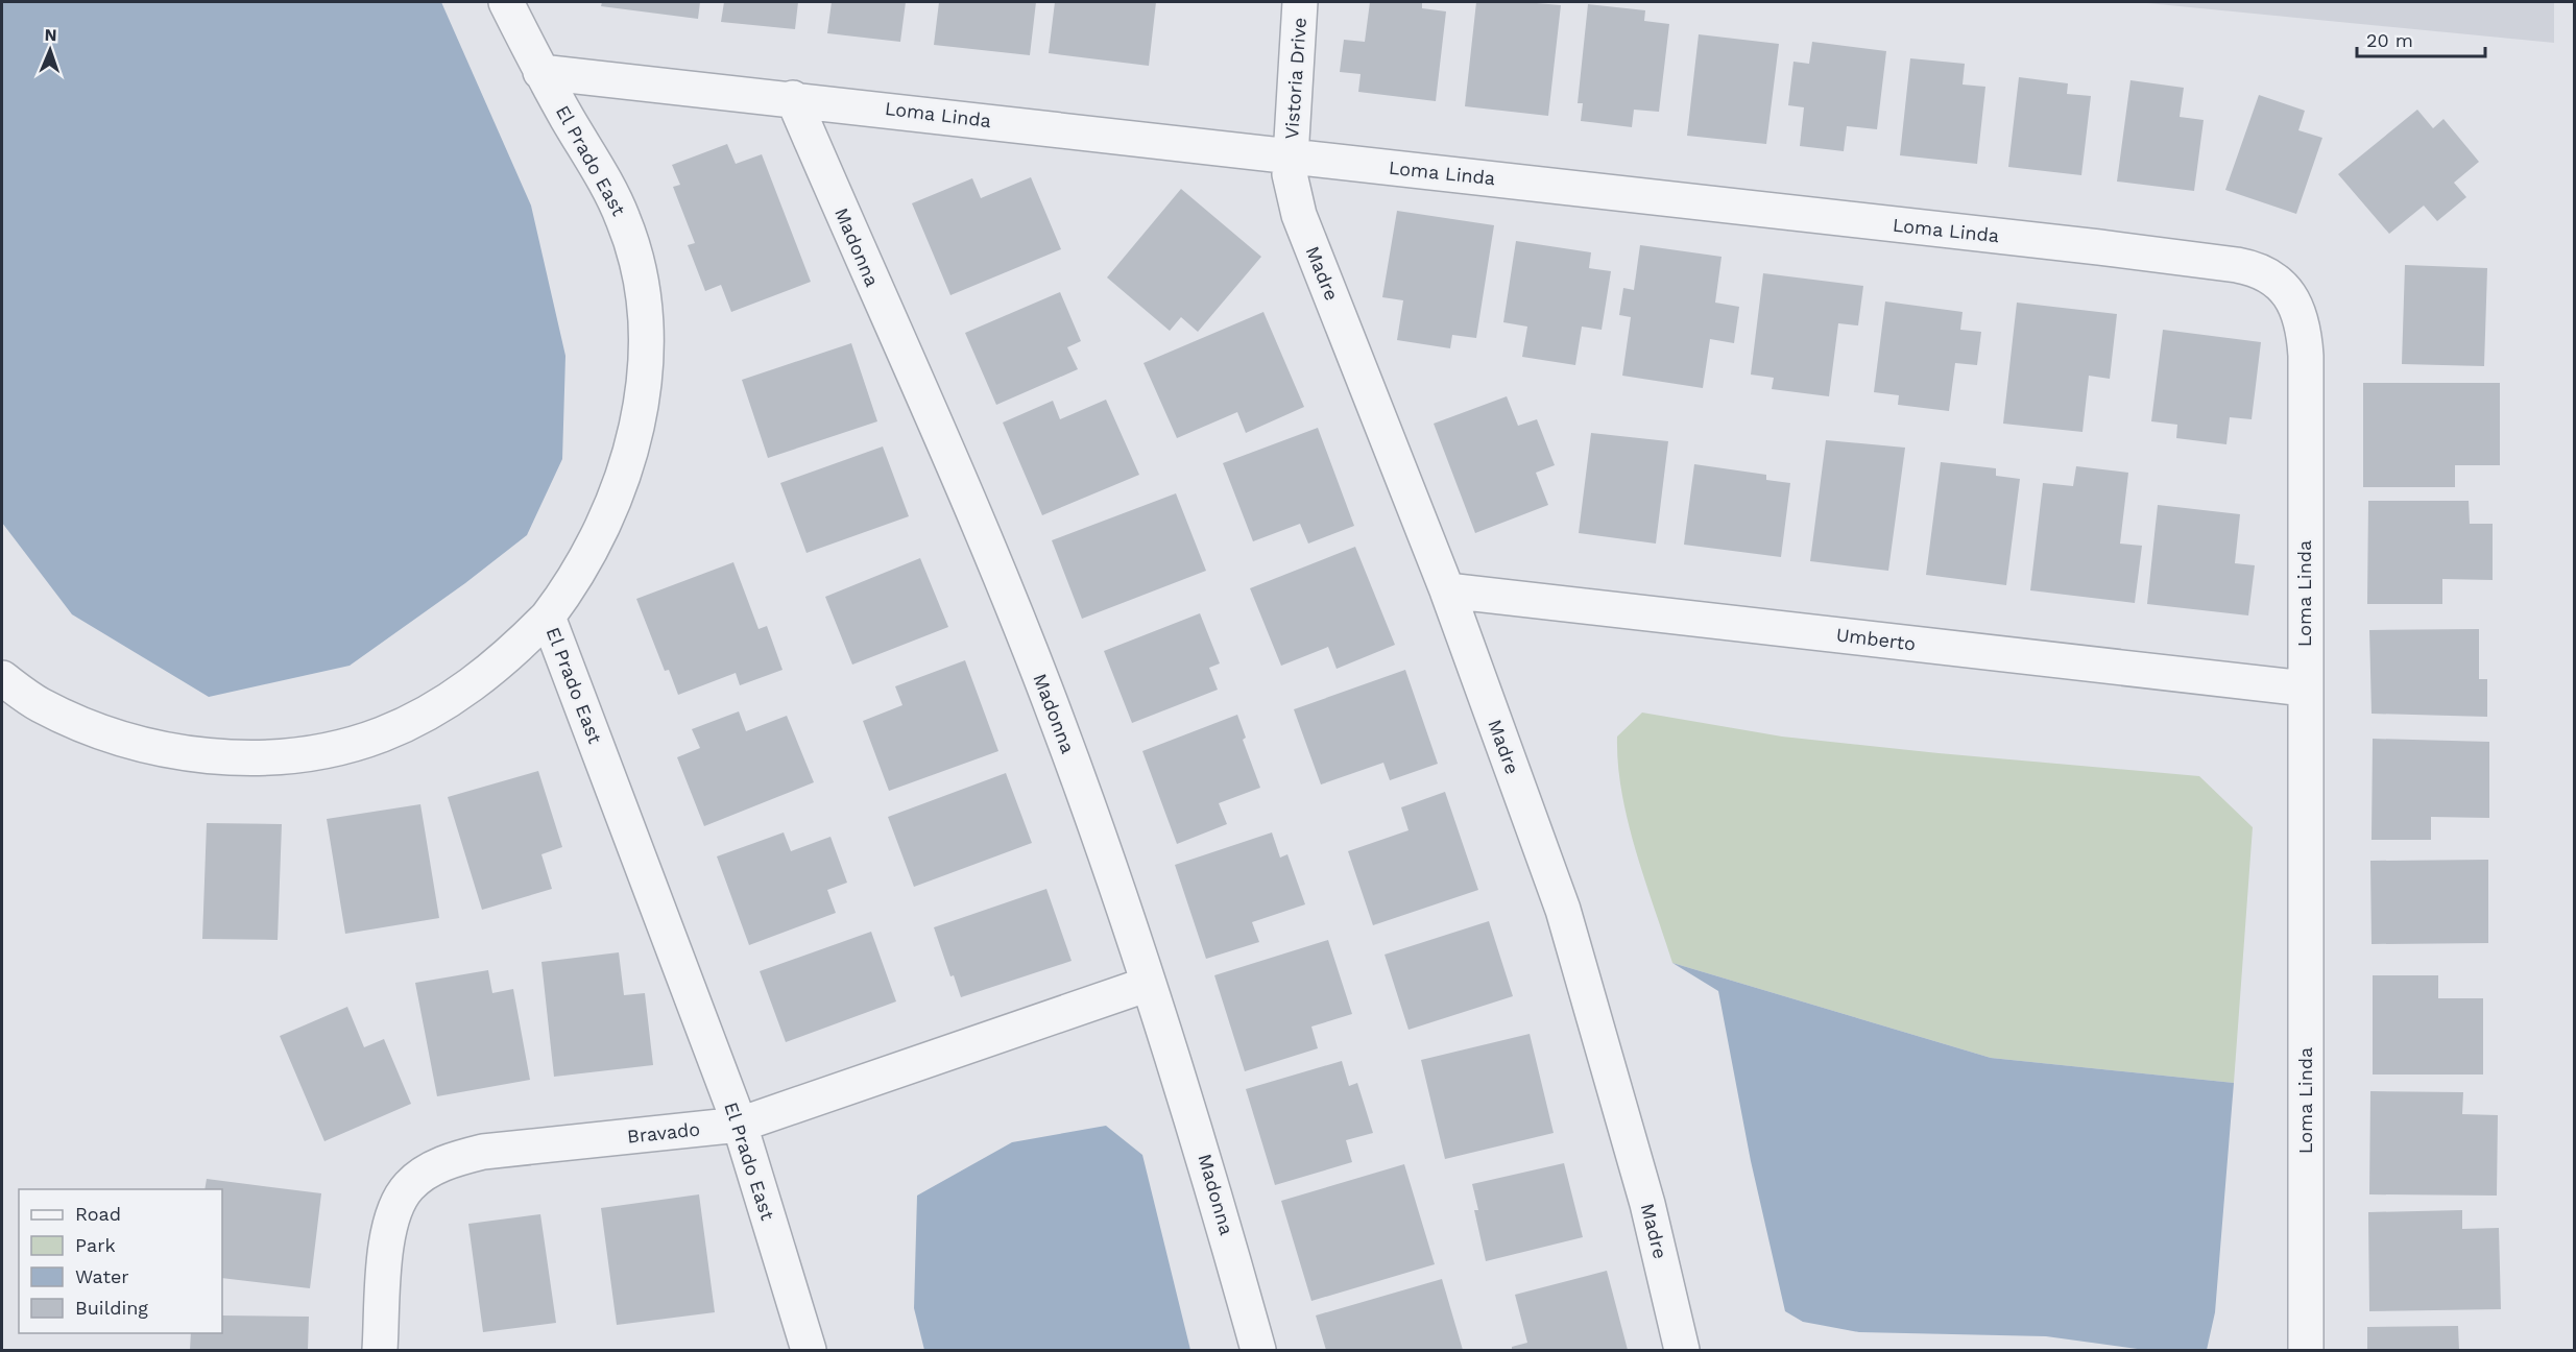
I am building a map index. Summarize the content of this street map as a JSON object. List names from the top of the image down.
{
  "streets": {
    "street": [
      "Vistoria Drive",
      "Loma Linda",
      "El Prado East",
      "Madonna",
      "Madre",
      "Umberto",
      "Bravado"
    ]
  },
  "crossings": [
    ["Vistoria Drive", "Loma Linda"],
    ["Vistoria Drive", "Madre"],
    ["Loma Linda", "El Prado East"],
    ["Loma Linda", "Madonna"],
    ["Loma Linda", "Madre"],
    ["Loma Linda", "Umberto"],
    ["El Prado East", "Bravado"],
    ["Madonna", "Bravado"],
    ["Madre", "Umberto"]
  ],
  "legend": [
    "Road",
    "Park",
    "Water",
    "Building"
  ],
  "scale_bar": "20 m",
  "north": "top"
}
